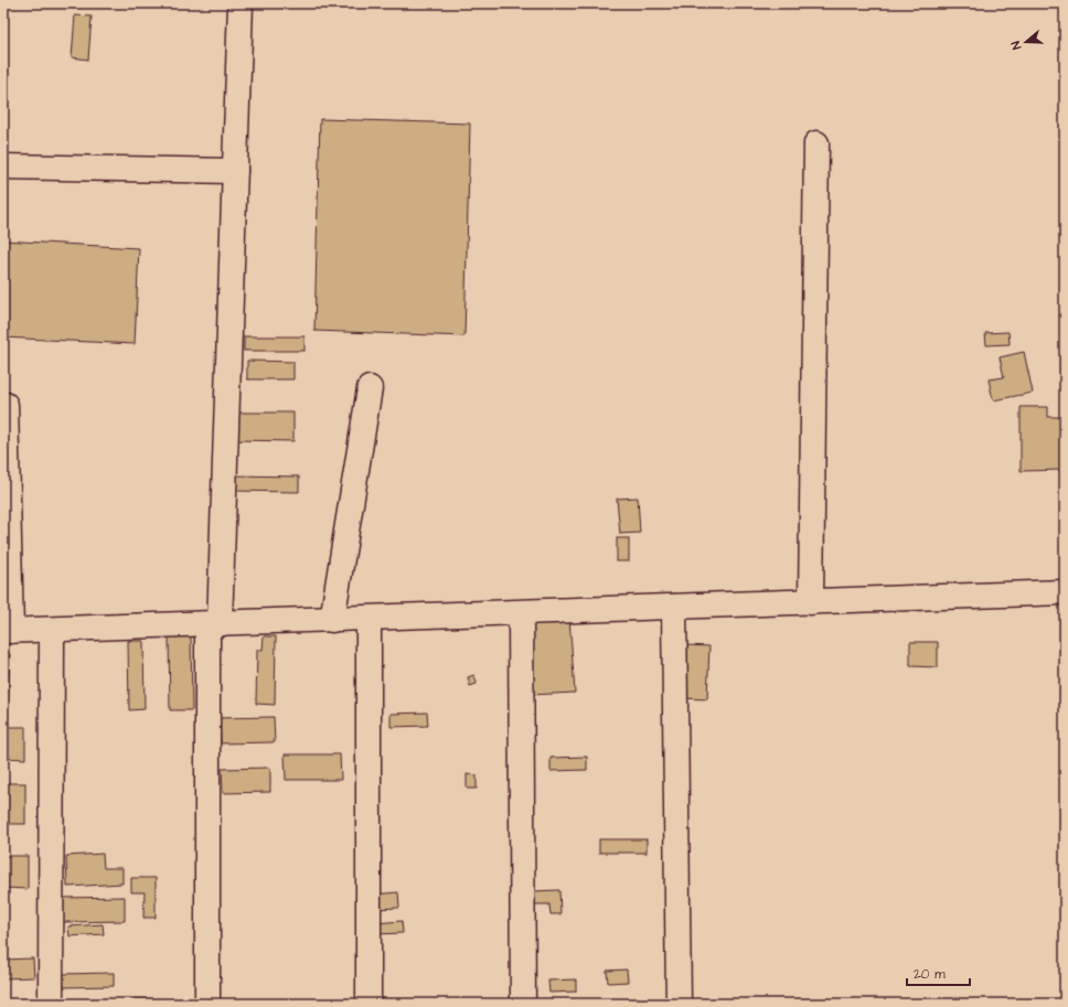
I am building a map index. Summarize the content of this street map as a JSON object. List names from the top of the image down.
{
  "scale_bar": "20 m",
  "north": "left"
}
